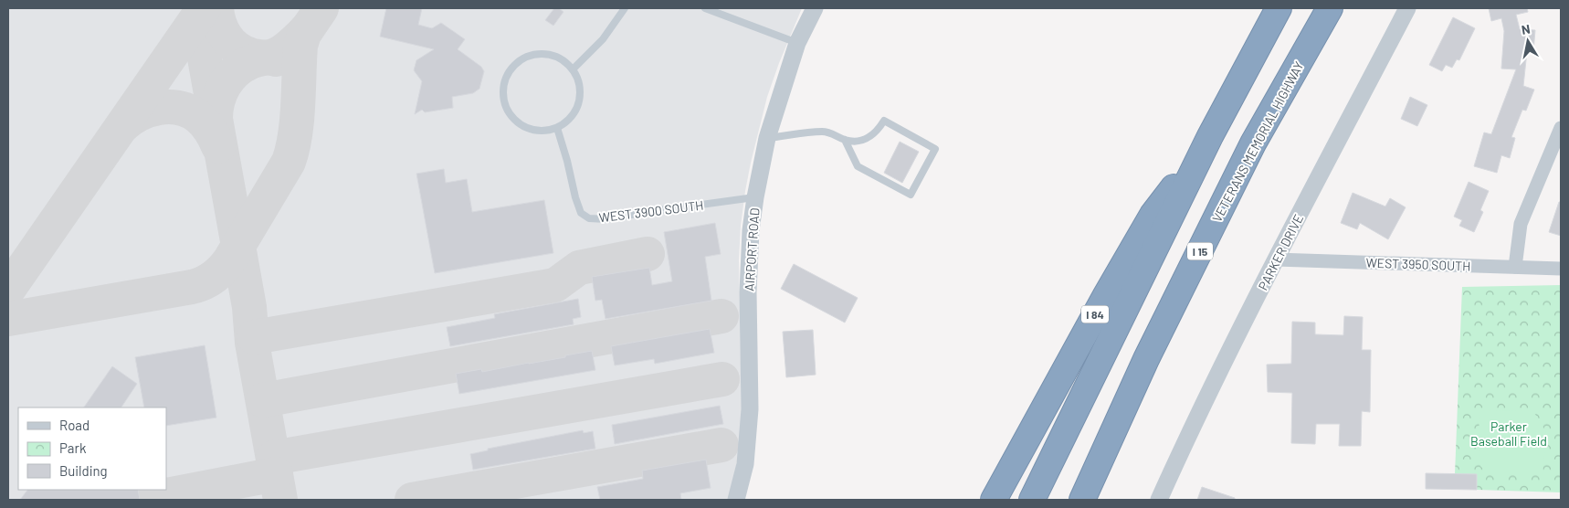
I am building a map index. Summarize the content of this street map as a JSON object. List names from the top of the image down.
{
  "streets": {
    "highway": ["VETERANS MEMORIAL HIGHWAY", "I 15", "I 84"],
    "street": ["AIRPORT ROAD", "PARKER DRIVE", "WEST 3950 SOUTH"],
    "lane": ["WEST 3900 SOUTH"]
  },
  "crossings": [
    ["WEST 3900 SOUTH", "AIRPORT ROAD"],
    ["PARKER DRIVE", "WEST 3950 SOUTH"]
  ],
  "parks": ["Parker Baseball Field"],
  "legend": ["Road", "Park", "Building"],
  "north": "top"
}
